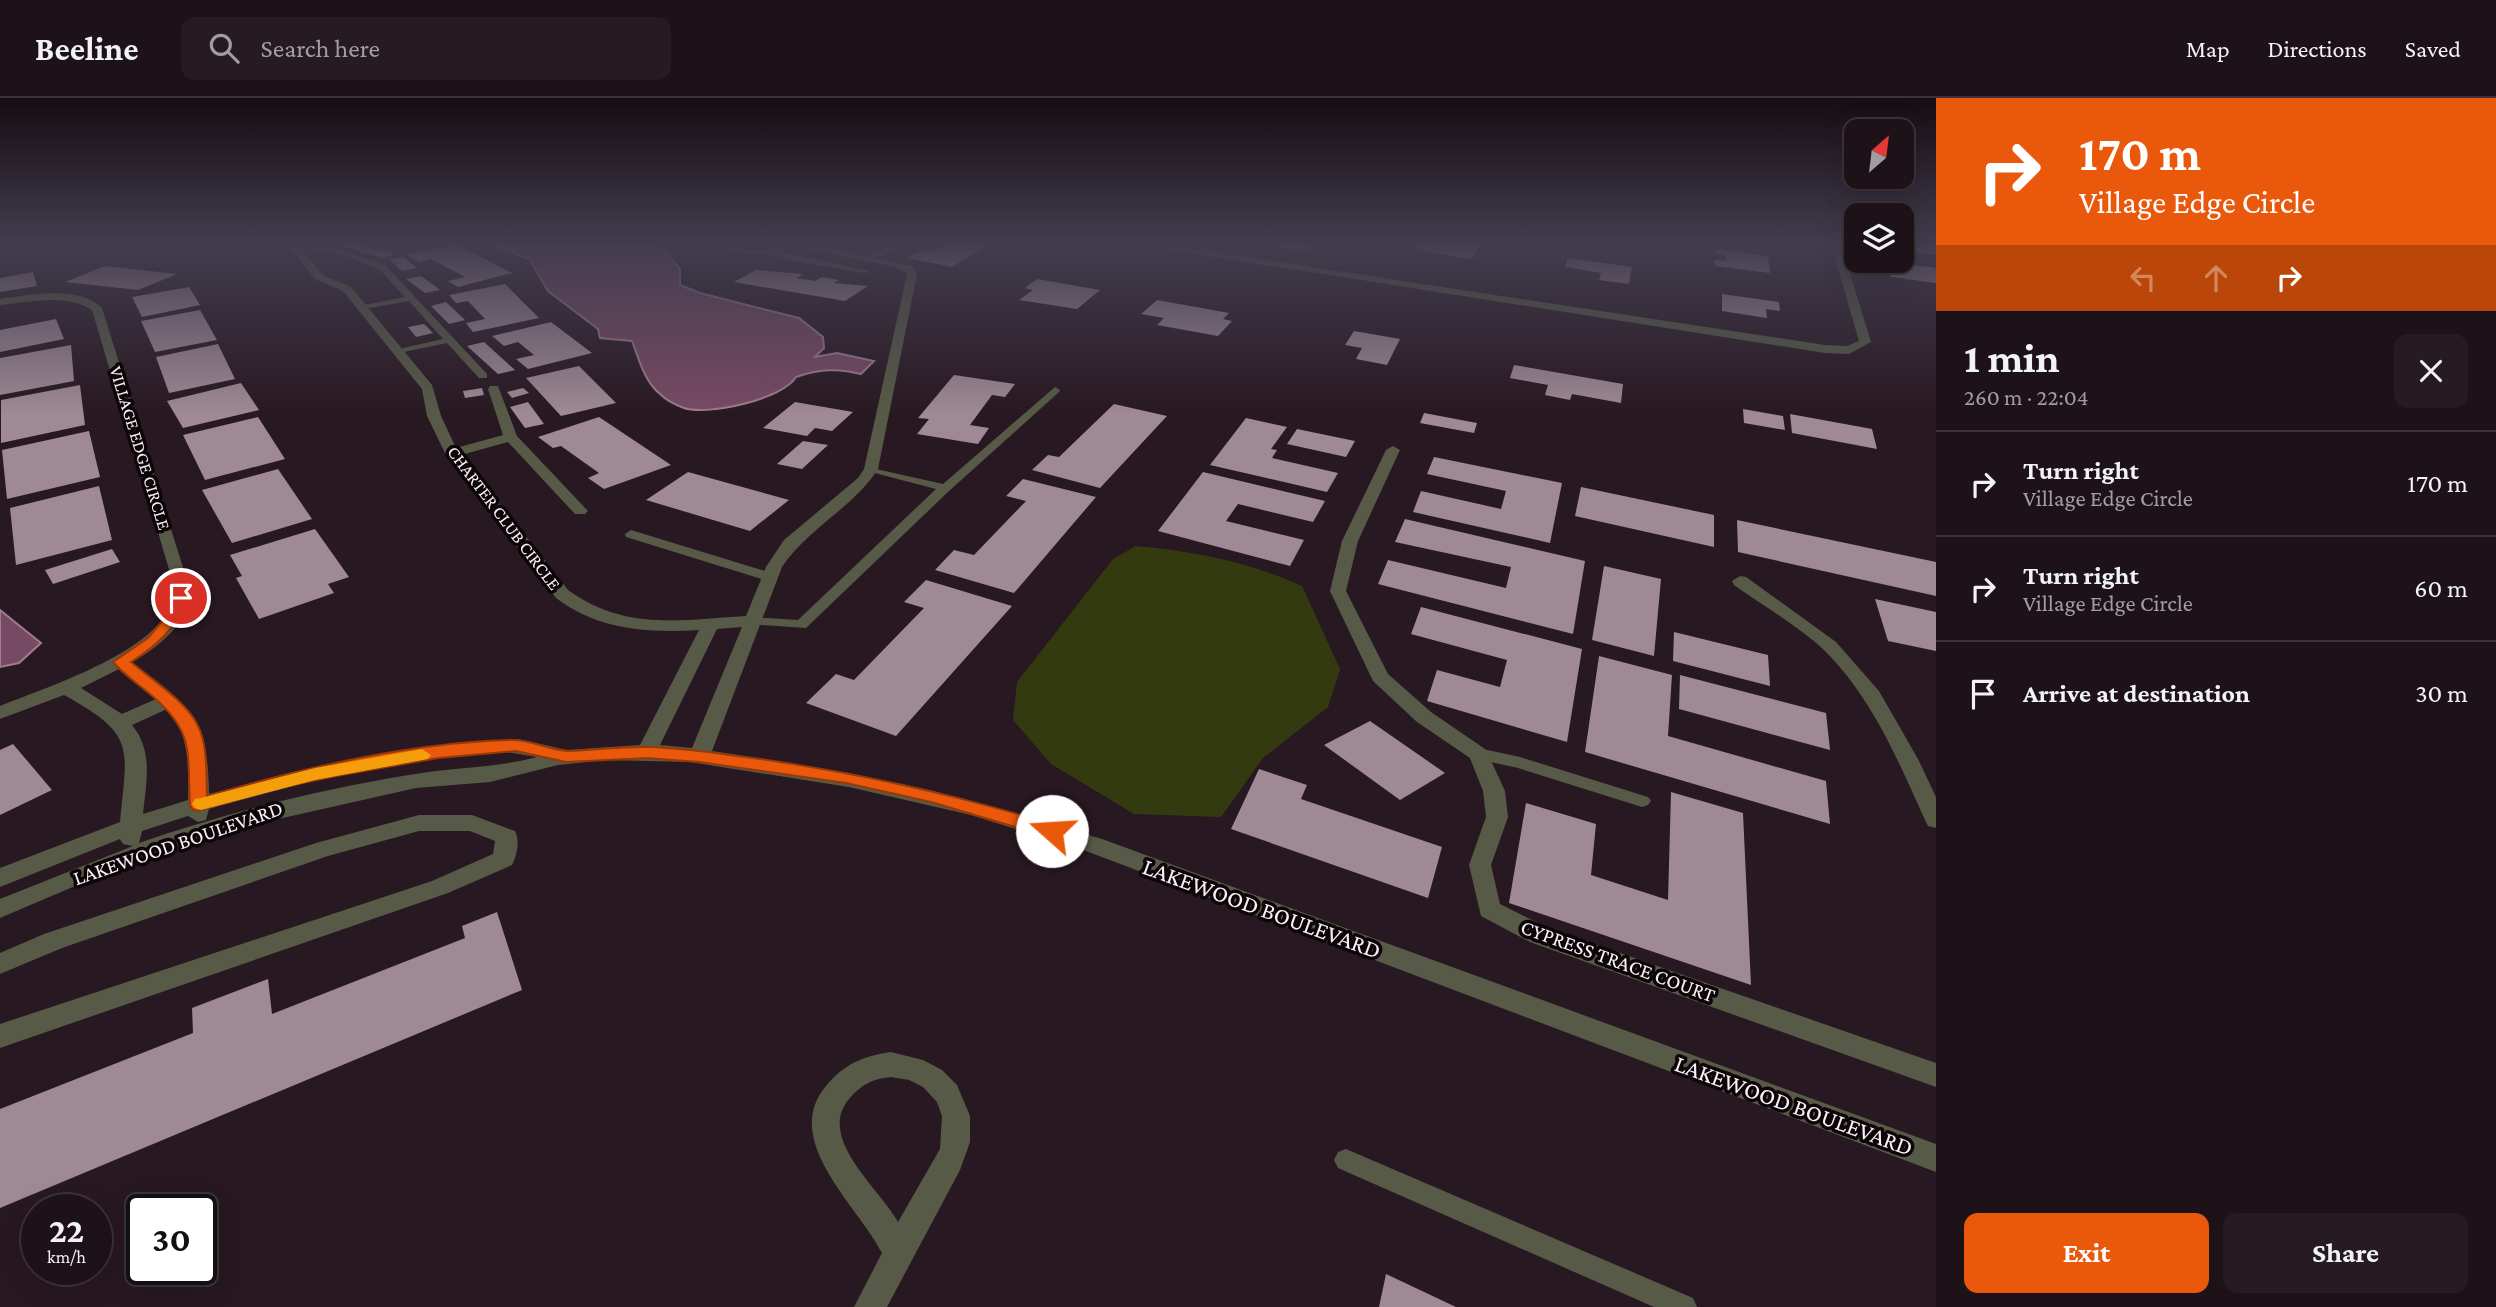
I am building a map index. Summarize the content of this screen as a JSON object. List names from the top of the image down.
{
  "streets": {
    "street": [
      "VILLAGE EDGE CIRCLE",
      "CHARTER CLUB CIRCLE",
      "LAKEWOOD BOULEVARD",
      "CYPRESS TRACE COURT"
    ]
  },
  "north": "top right",
  "page": {
    "header": "Beeline",
    "search": "Search here",
    "nav": ["Map", "Directions", "Saved"],
    "turn": ["170 m", "Village Edge Circle"],
    "heading": ["1 min", "260 m · 22:04"],
    "list": [
      {
        "name": "Turn right",
        "note": "Village Edge Circle",
        "value": "170 m"
      },
      {
        "name": "Turn right",
        "note": "Village Edge Circle",
        "value": "60 m"
      },
      {
        "name": "Arrive at destination",
        "value": "30 m"
      }
    ],
    "speed": "22 km/h",
    "limit": "30",
    "buttons": ["Exit", "Share"]
  }
}
